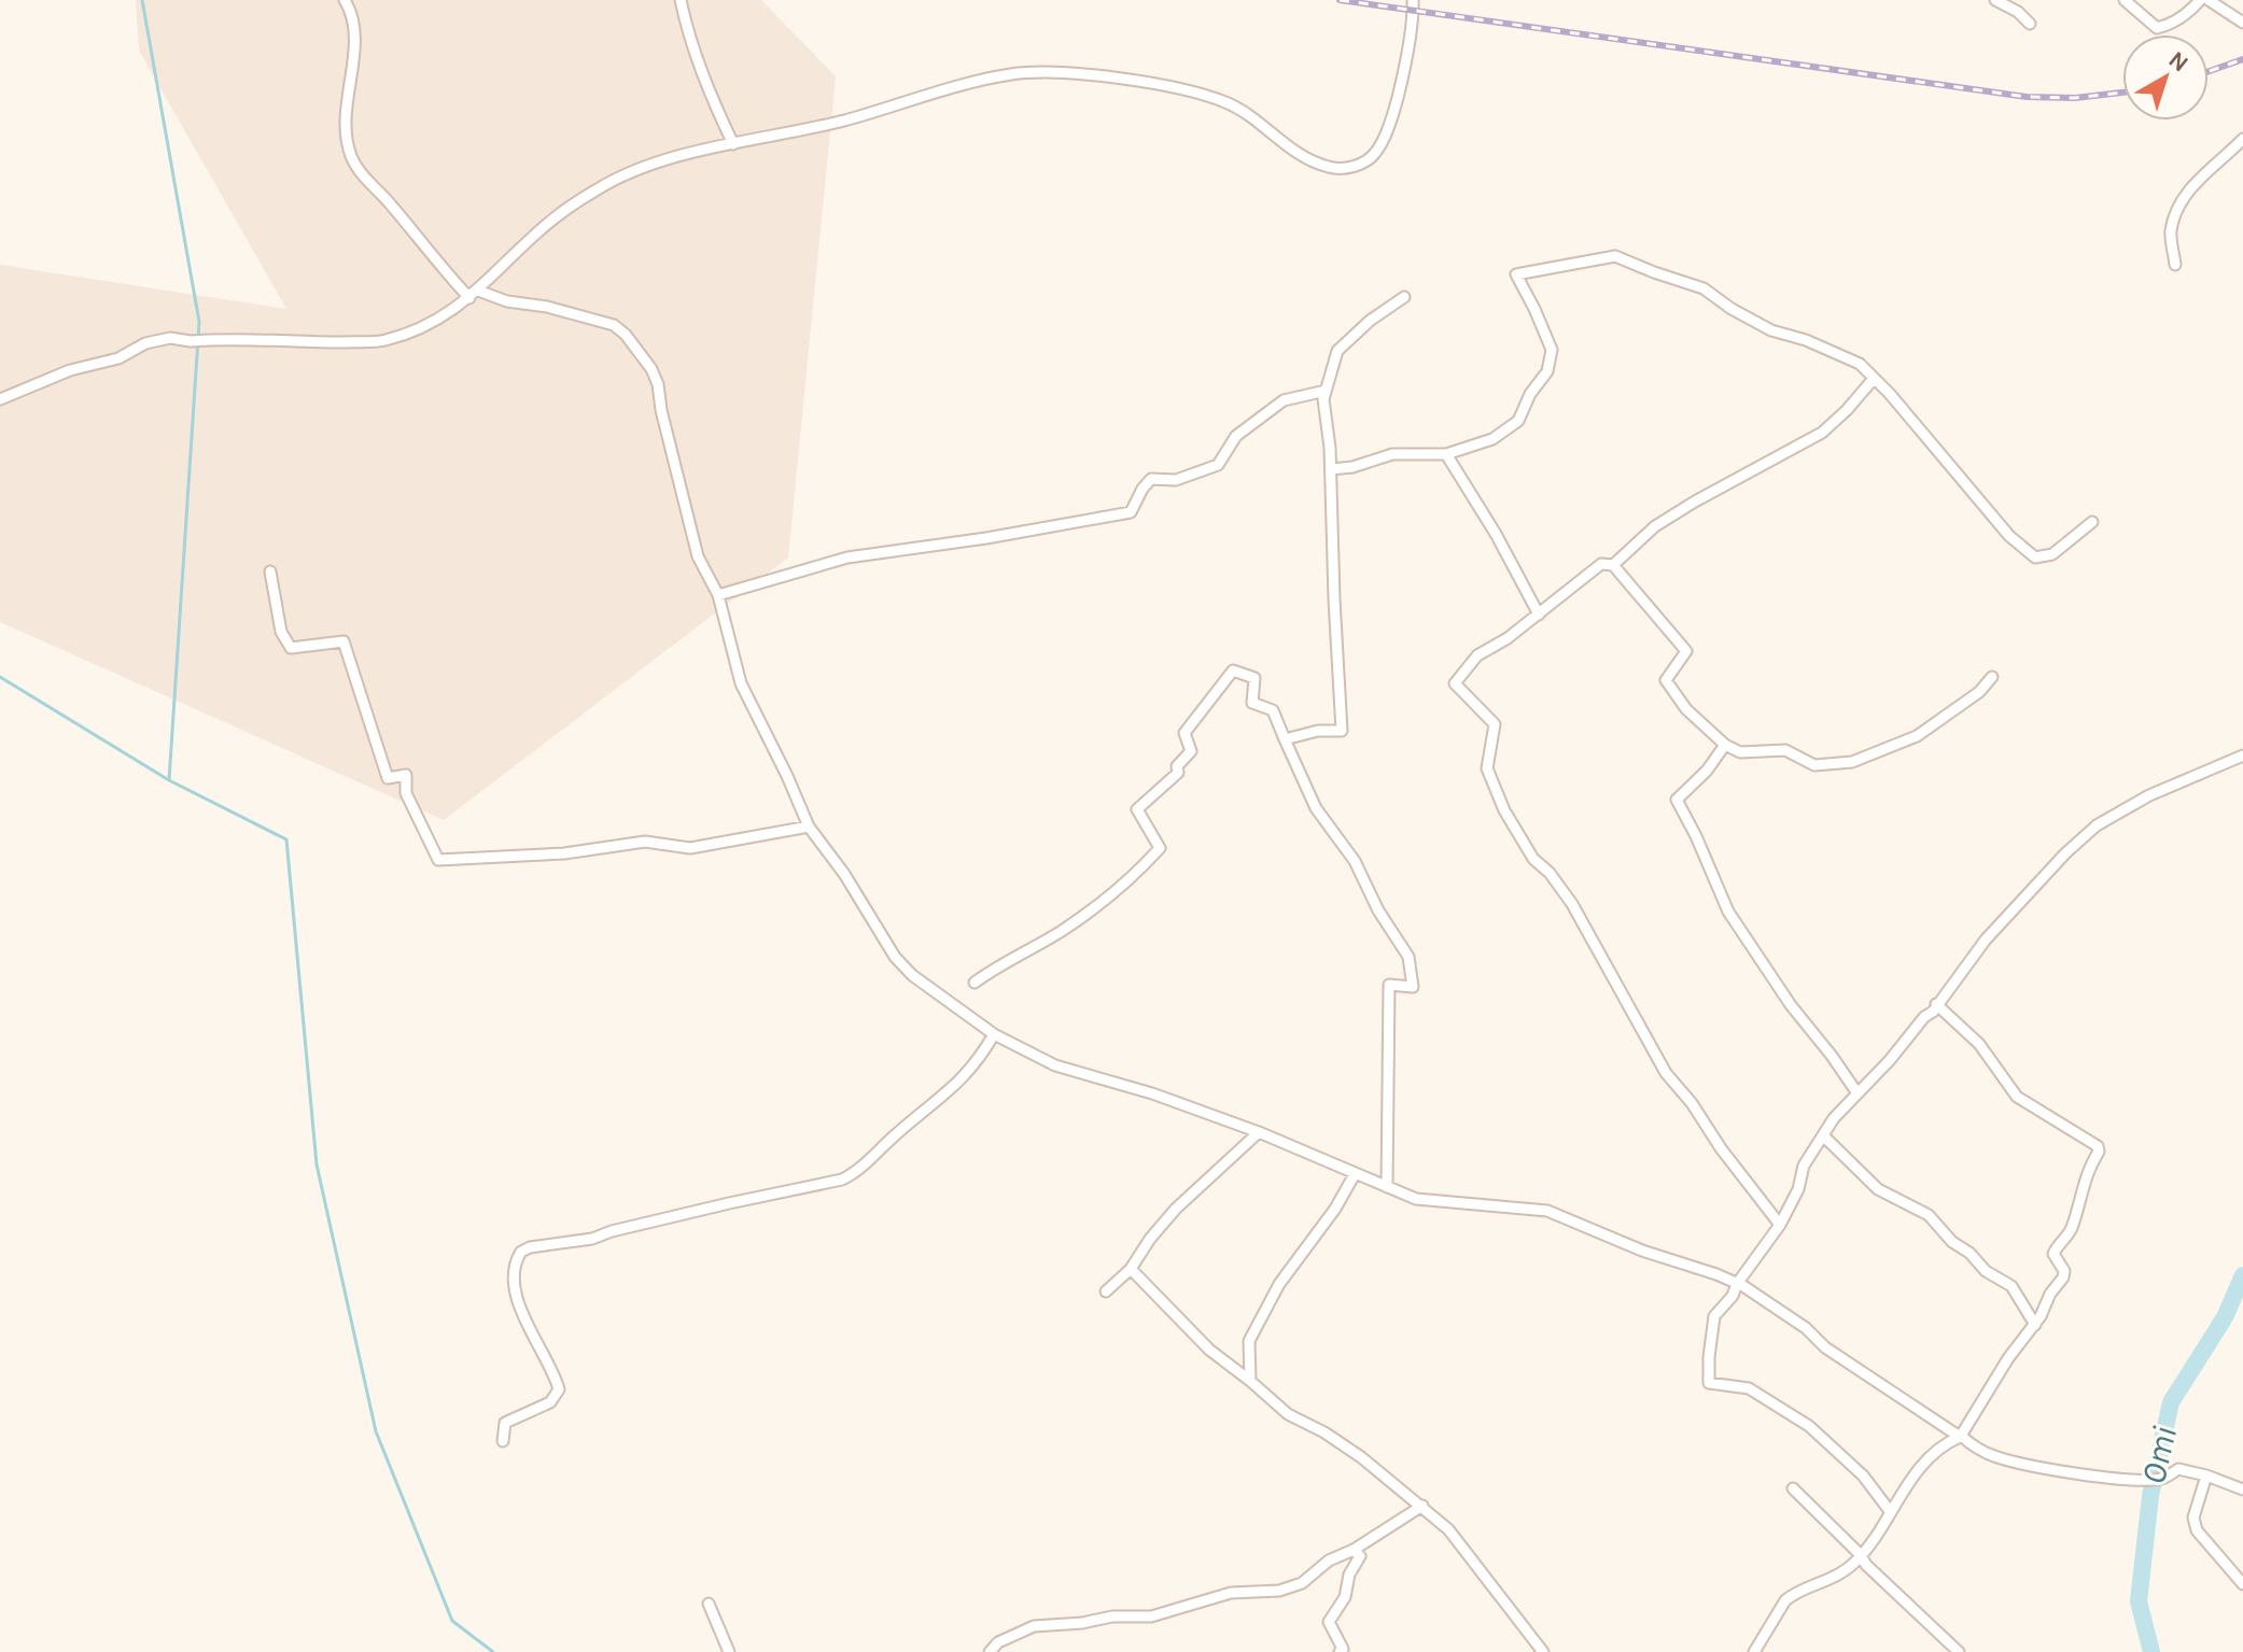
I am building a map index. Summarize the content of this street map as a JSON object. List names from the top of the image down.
{
  "water": ["Omi"],
  "north": "top right"
}
